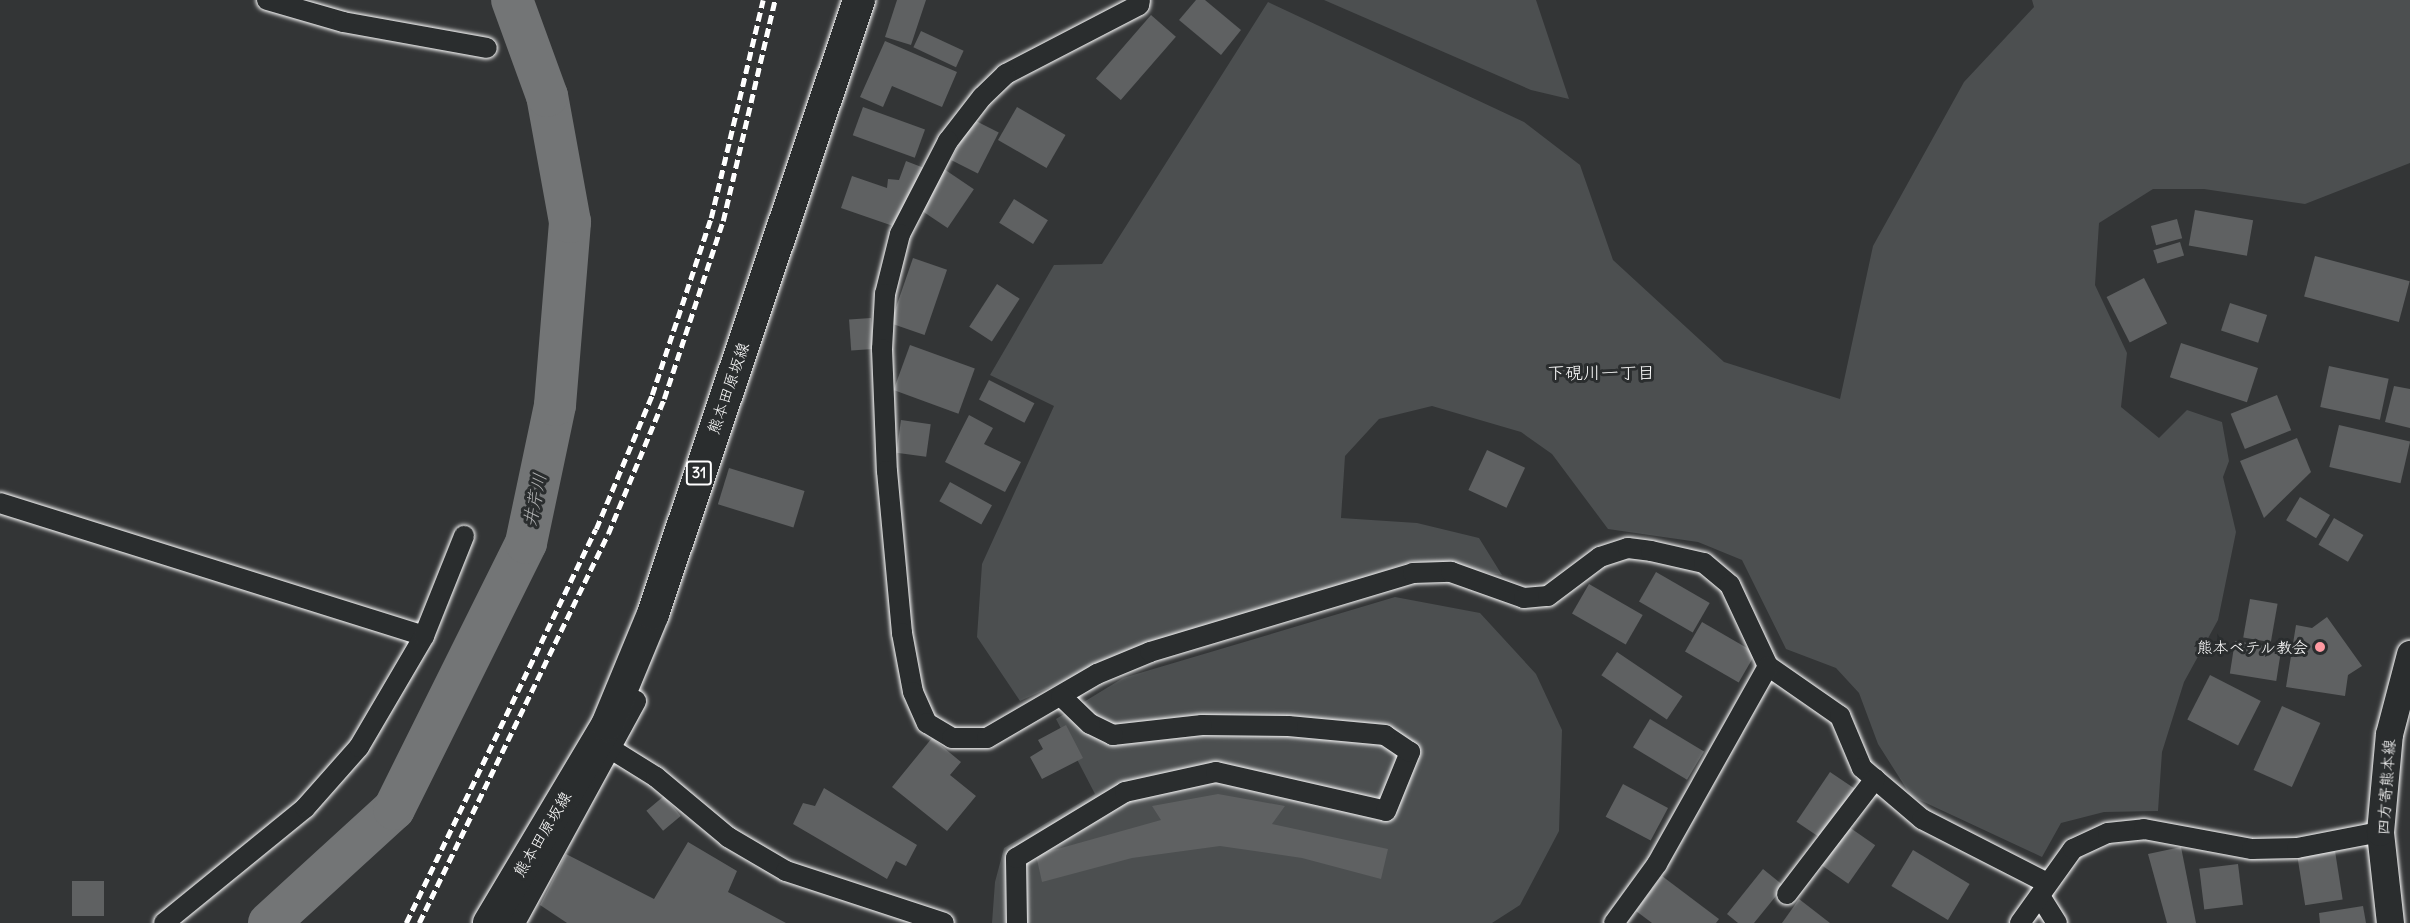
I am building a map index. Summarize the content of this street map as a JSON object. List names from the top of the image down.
{
  "streets": {
    "main road": ["熊本田原坂線", "31", "四方寄熊本線"]
  },
  "districts": ["下硯川一丁目"],
  "water": ["井芹川"],
  "places": ["熊本ベテル教会"]
}
